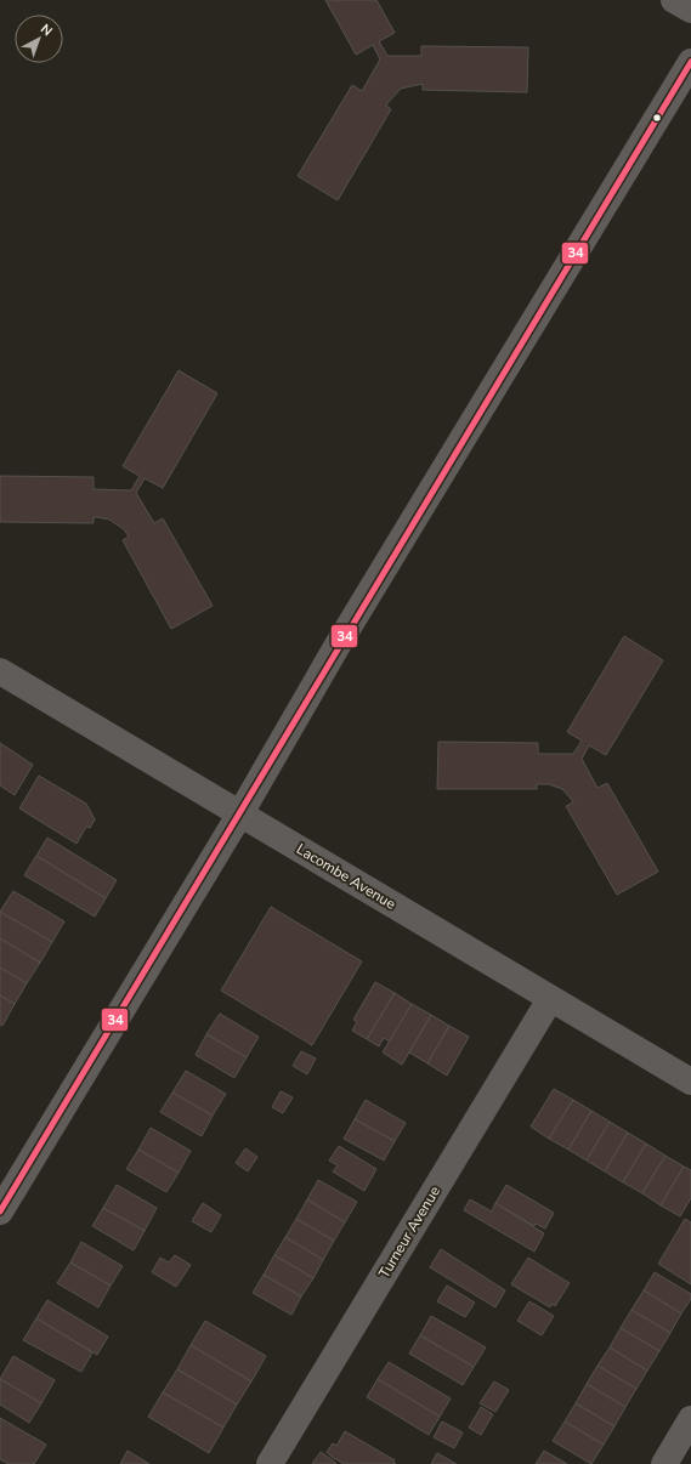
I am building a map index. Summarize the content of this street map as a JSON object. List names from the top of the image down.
{
  "streets": {
    "main road": ["Lacombe Avenue"],
    "street": ["Turneur Avenue"]
  },
  "crossings": [
    ["Lacombe Avenue", "Turneur Avenue"]
  ],
  "lines": ["transit line 34"],
  "north": "top right"
}
